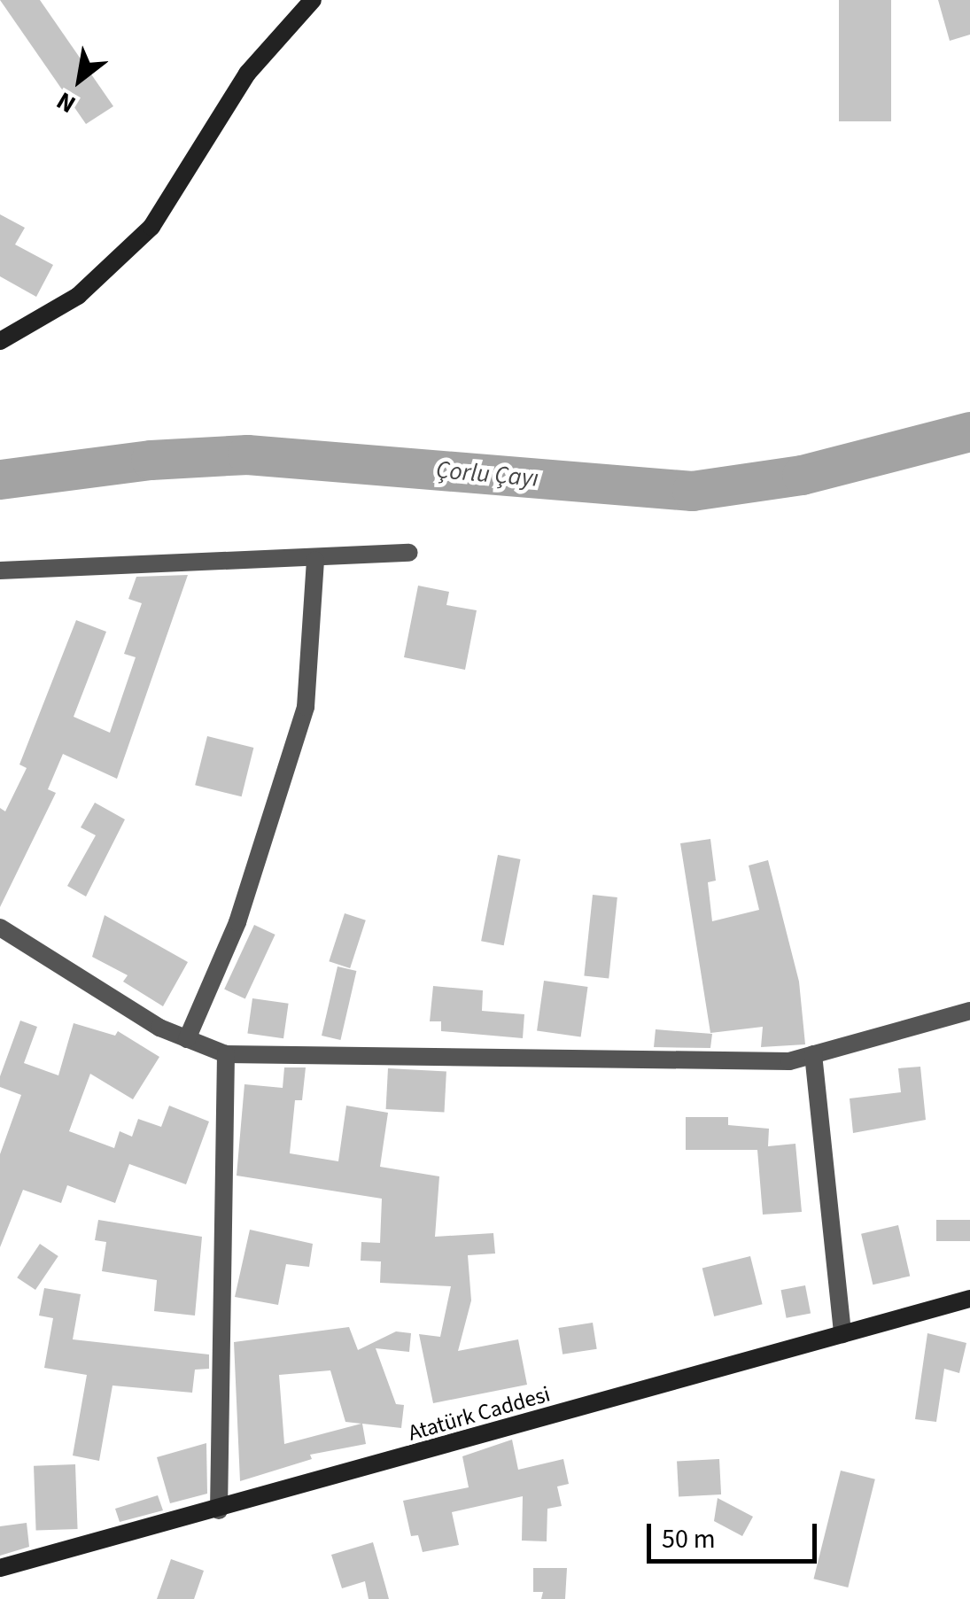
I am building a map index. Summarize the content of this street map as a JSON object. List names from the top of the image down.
{
  "streets": {
    "street": ["Atatürk Caddesi"]
  },
  "water": ["Çorlu Çayı"],
  "scale_bar": "50 m",
  "north": "bottom left"
}
